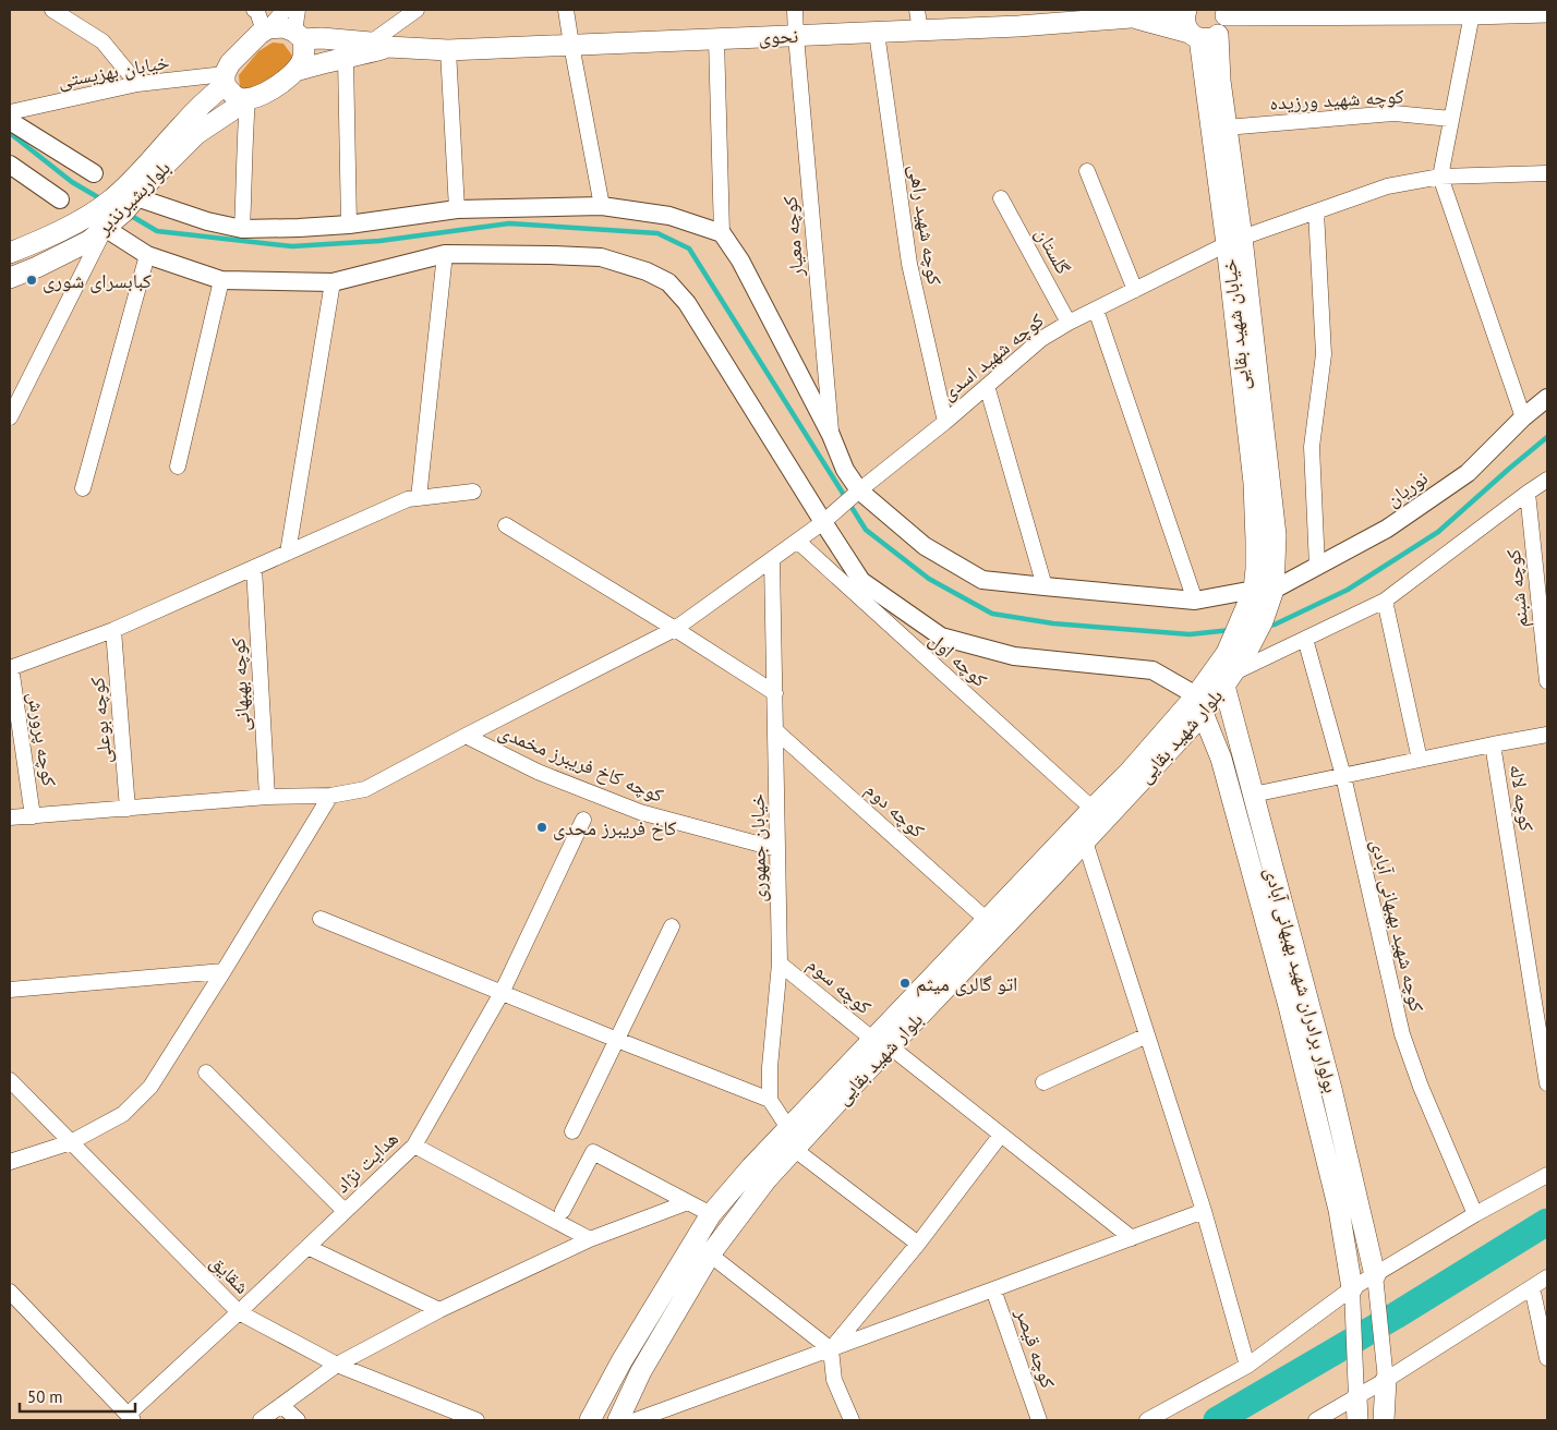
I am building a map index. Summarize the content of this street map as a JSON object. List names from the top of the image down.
{
  "streets": {
    "main road": [
      "نحوی",
      "بلواربشیرنذیر",
      "خیابان شهید بقایی",
      "بلوار شهید بقایی",
      "بولوار برادران شهید بهبهانی آبادی"
    ],
    "street": [
      "خیابان بهزیستی",
      "کوچه شهید ورزیده",
      "کوچه شهید راهی",
      "کوچه معیار",
      "گلستان",
      "کوچه شهید اسدی",
      "نوریان",
      "کوچه شبنم",
      "کوچه اول",
      "کوچه بهبهانی",
      "کوچه بوعلی",
      "کوچه پرورش",
      "کوچه کاخ فریبرز مخمدی",
      "کوچه لاله",
      "کوچه دوم",
      "خیابان جمهوری",
      "کوچه شهید بهبهانی آبادی",
      "کوچه سوم",
      "هدایت نژاد",
      "شقایق",
      "کوچه قیصر"
    ]
  },
  "crossings": [
    ["نحوی", "خیابان بهزیستی"],
    ["نحوی", "بلواربشیرنذیر"],
    ["نحوی", "کوچه شهید راهی"],
    ["نحوی", "کوچه معیار"],
    ["خیابان بهزیستی", "بلواربشیرنذیر"],
    ["کوچه شهید ورزیده", "خیابان شهید بقایی"],
    ["کوچه شهید راهی", "کوچه شهید اسدی"],
    ["کوچه معیار", "نوریان"],
    ["گلستان", "کوچه شهید اسدی"],
    ["خیابان شهید بقایی", "کوچه شهید اسدی"],
    ["خیابان شهید بقایی", "نوریان"],
    ["خیابان شهید بقایی", "بلوار شهید بقایی"],
    ["خیابان شهید بقایی", "بولوار برادران شهید بهبهانی آبادی"],
    ["کوچه شهید اسدی", "نوریان"],
    ["کوچه شهید اسدی", "کوچه اول"],
    ["کوچه شهید اسدی", "کوچه بهبهانی"],
    ["کوچه شهید اسدی", "کوچه بوعلی"],
    ["کوچه شهید اسدی", "کوچه پرورش"],
    ["کوچه شهید اسدی", "کوچه کاخ فریبرز مخمدی"],
    ["کوچه شهید اسدی", "خیابان جمهوری"],
    ["نوریان", "بلوار شهید بقایی"],
    ["کوچه اول", "بلوار شهید بقایی"],
    ["بلوار شهید بقایی", "کوچه دوم"],
    ["بلوار شهید بقایی", "بولوار برادران شهید بهبهانی آبادی"],
    ["بلوار شهید بقایی", "کوچه سوم"],
    ["کوچه کاخ فریبرز مخمدی", "خیابان جمهوری"],
    ["کوچه دوم", "خیابان جمهوری"],
    ["خیابان جمهوری", "کوچه سوم"],
    ["هدایت نژاد", "شقایق"]
  ],
  "places": ["کبابسرای شوری", "کاخ فریبرز محدی", "اتو گالری میثم"],
  "scale_bar": "50 m"
}
